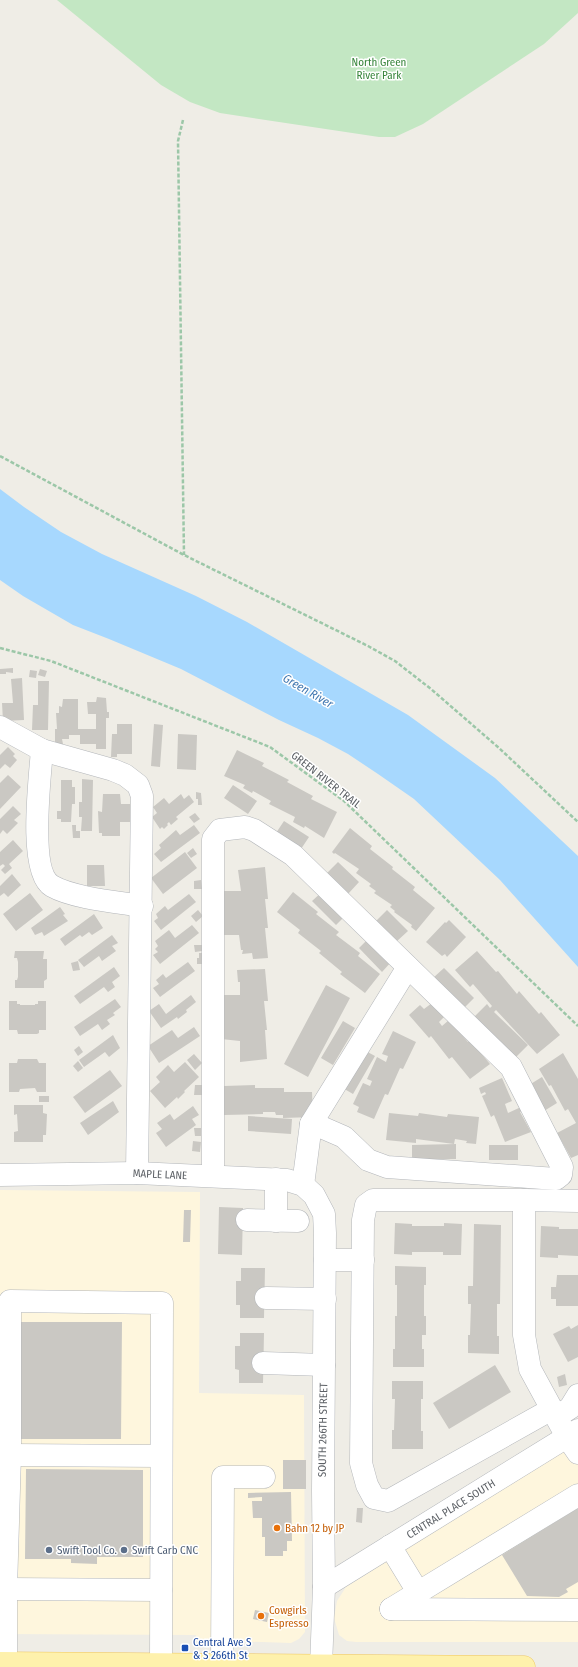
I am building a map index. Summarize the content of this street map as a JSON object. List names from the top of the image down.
{
  "streets": {
    "street": ["MAPLE LANE", "SOUTH 266TH STREET", "CENTRAL PLACE SOUTH"],
    "path": ["GREEN RIVER TRAIL"]
  },
  "crossings": [
    ["MAPLE LANE", "SOUTH 266TH STREET"],
    ["SOUTH 266TH STREET", "CENTRAL PLACE SOUTH"]
  ],
  "water": ["Green River"],
  "parks": ["North Green River Park"],
  "places": {
    "other": [
      "Bahn 12 by JP",
      "Swift Tool Co.",
      "Swift Carb CNC",
      "Cowgirls Espresso"
    ],
    "transit": ["Central Ave S & S 266th St"]
  }
}
